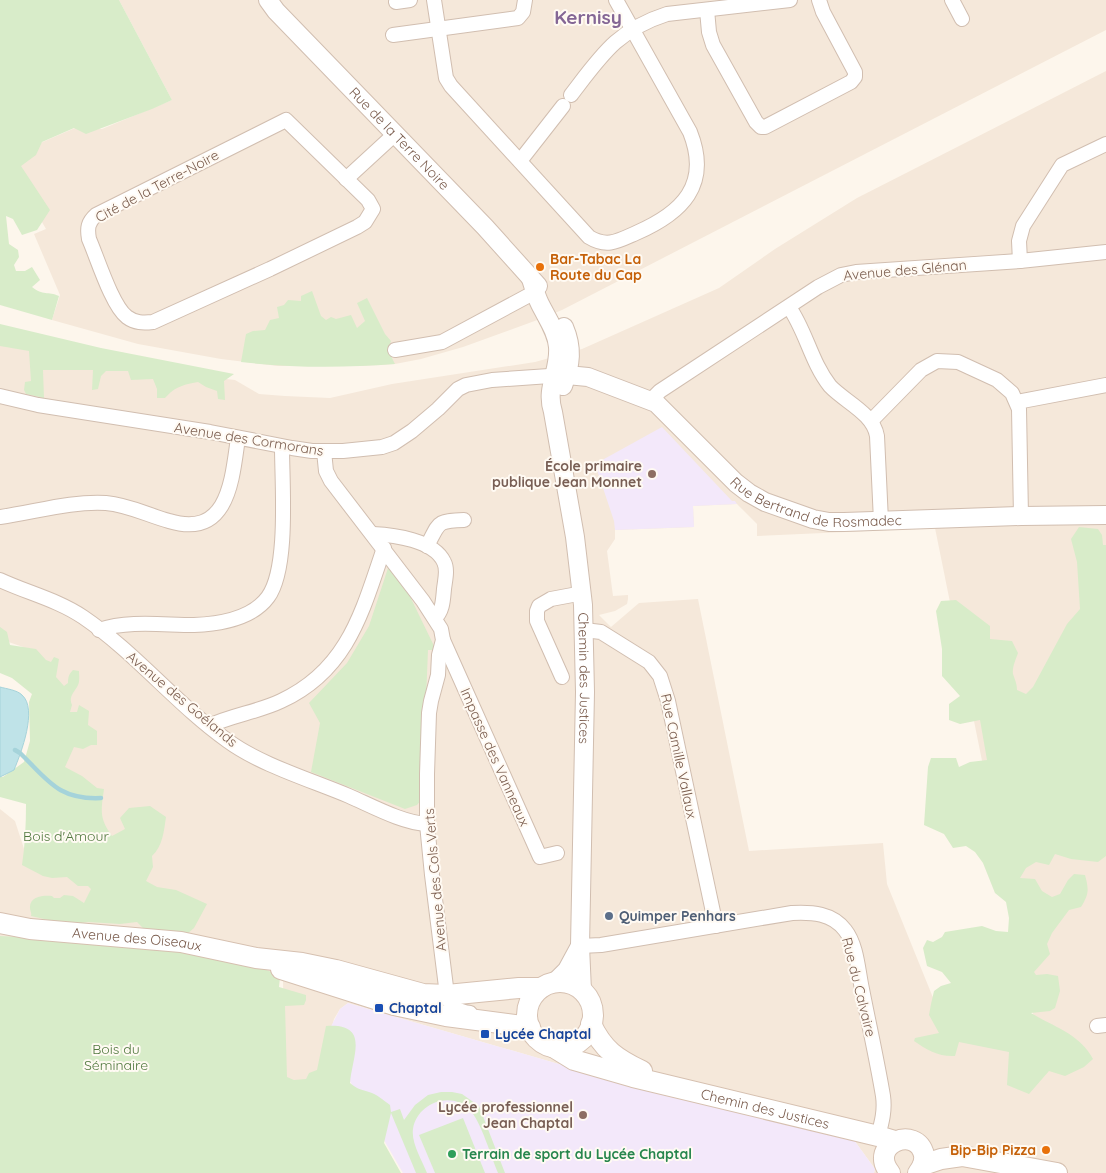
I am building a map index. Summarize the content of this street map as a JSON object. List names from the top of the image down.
{
  "streets": {
    "main road": ["Chemin des Justices", "Avenue des Oiseaux"],
    "street": [
      "Rue de la Terre Noire",
      "Cité de la Terre-Noire",
      "Avenue des Glénan",
      "Avenue des Cormorans",
      "Rue Bertrand de Rosmadec",
      "Avenue des Goélands",
      "Rue Camille Vallaux",
      "Impasse des Vanneaux",
      "Avenue des Cols Verts",
      "Rue du Calvaire"
    ]
  },
  "crossings": [
    ["Rue de la Terre Noire", "Chemin des Justices"],
    ["Avenue des Glénan", "Rue Bertrand de Rosmadec"],
    ["Avenue des Cormorans", "Rue Bertrand de Rosmadec"],
    ["Avenue des Cormorans", "Chemin des Justices"],
    ["Rue Bertrand de Rosmadec", "Chemin des Justices"],
    ["Chemin des Justices", "Rue Camille Vallaux"],
    ["Chemin des Justices", "Avenue des Oiseaux"],
    ["Chemin des Justices", "Rue du Calvaire"],
    ["Avenue des Goélands", "Avenue des Cols Verts"],
    ["Rue Camille Vallaux", "Rue du Calvaire"],
    ["Impasse des Vanneaux", "Avenue des Cols Verts"],
    ["Avenue des Cols Verts", "Avenue des Oiseaux"]
  ],
  "districts": ["Kernisy"],
  "parks": ["Bois d'Amour", "Bois du Séminaire"],
  "places": {
    "other": [
      "Bar-Tabac La Route du Cap",
      "École primaire publique Jean Monnet",
      "Quimper Penhars",
      "Lycée professionnel Jean Chaptal",
      "Bip-Bip Pizza",
      "Terrain de sport du Lycée Chaptal"
    ],
    "transit": ["Chaptal", "Lycée Chaptal"]
  }
}
